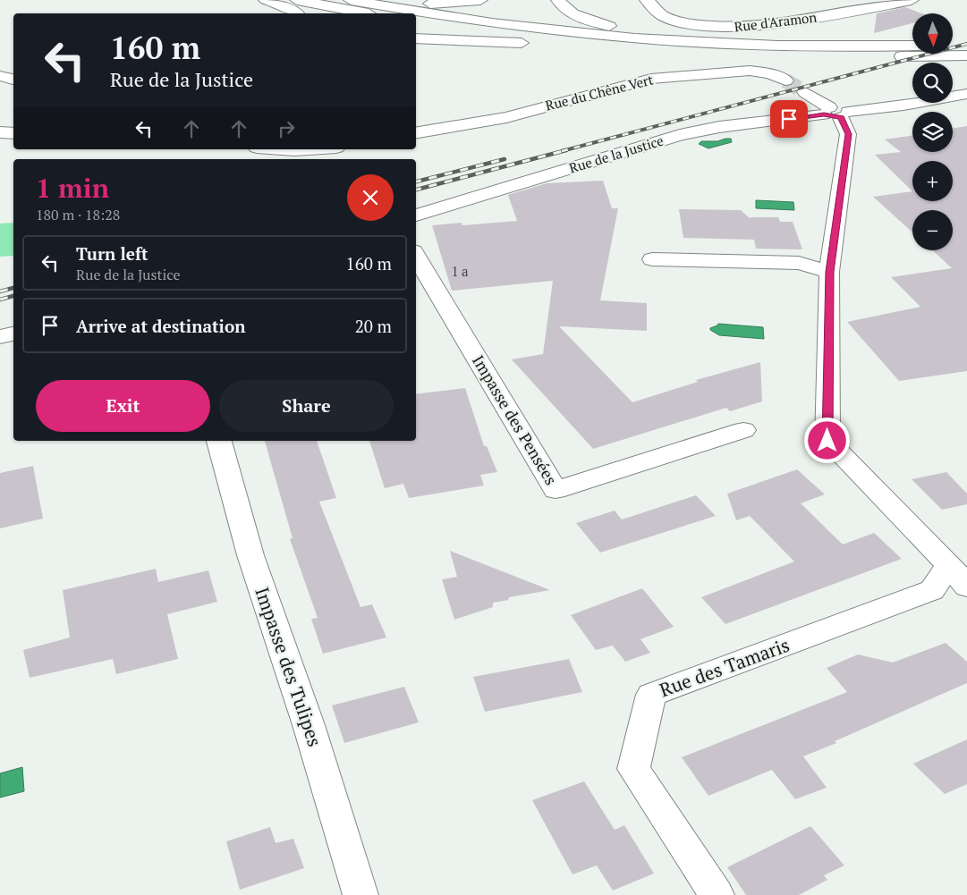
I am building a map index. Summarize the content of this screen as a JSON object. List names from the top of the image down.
{
  "streets": {
    "street": [
      "Rue d'Aramon",
      "Rue du Chêne Vert",
      "Rue de la Justice",
      "Impasse des Pensées",
      "Impasse des Tulipes",
      "Rue des Tamaris"
    ]
  },
  "house_numbers": ["1 a"],
  "north": "bottom",
  "page": {
    "map_buttons": ["+", "−"],
    "turn": ["160 m", "Rue de la Justice"],
    "heading": ["1 min", "180 m · 18:28"],
    "list": [
      {
        "name": "Turn left",
        "note": "Rue de la Justice",
        "value": "160 m"
      },
      {
        "name": "Arrive at destination",
        "value": "20 m"
      }
    ],
    "buttons": ["Exit", "Share"]
  }
}
